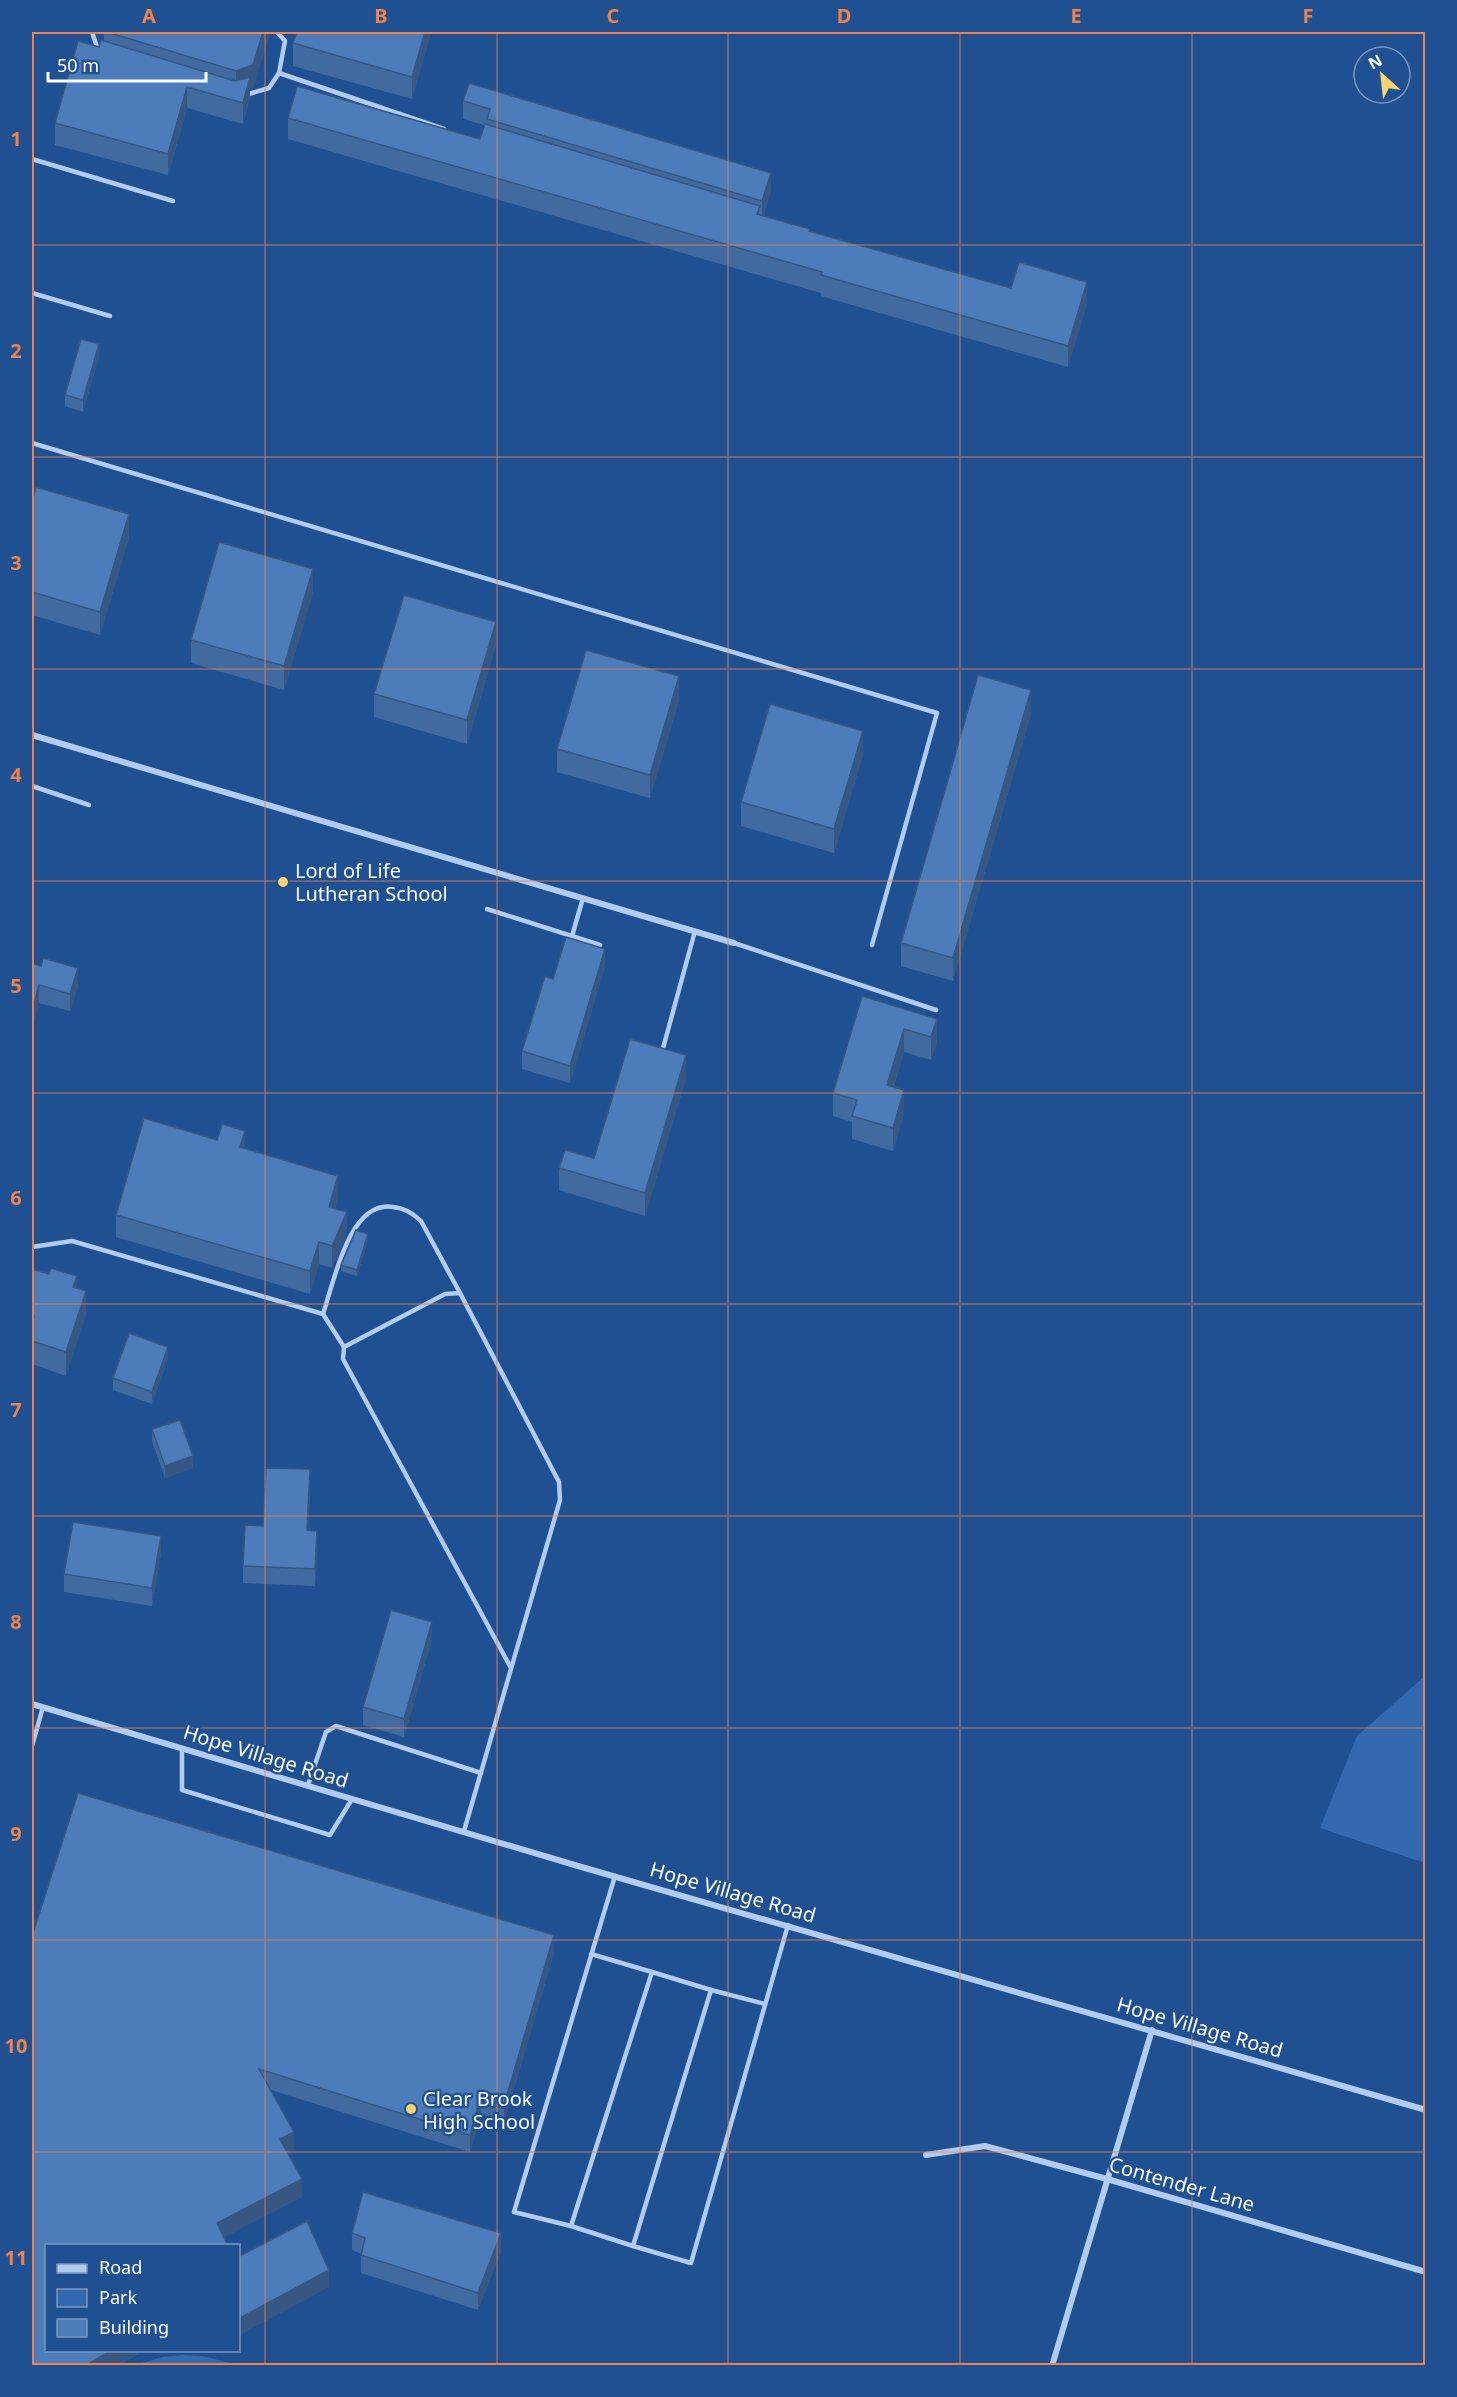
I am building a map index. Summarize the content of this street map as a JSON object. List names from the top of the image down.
{
  "streets": {
    "street": ["Hope Village Road", "Contender Lane"]
  },
  "places": ["Lord of Life Lutheran School", "Clear Brook High School"],
  "legend": ["Road", "Park", "Building"],
  "scale_bar": "50 m",
  "north": "top left",
  "grid": {
    "columns": [
      "A",
      "B",
      "C",
      "D",
      "E",
      "F"
    ],
    "rows": [
      "1",
      "2",
      "3",
      "4",
      "5",
      "6",
      "7",
      "8",
      "9",
      "10",
      "11"
    ]
  }
}
